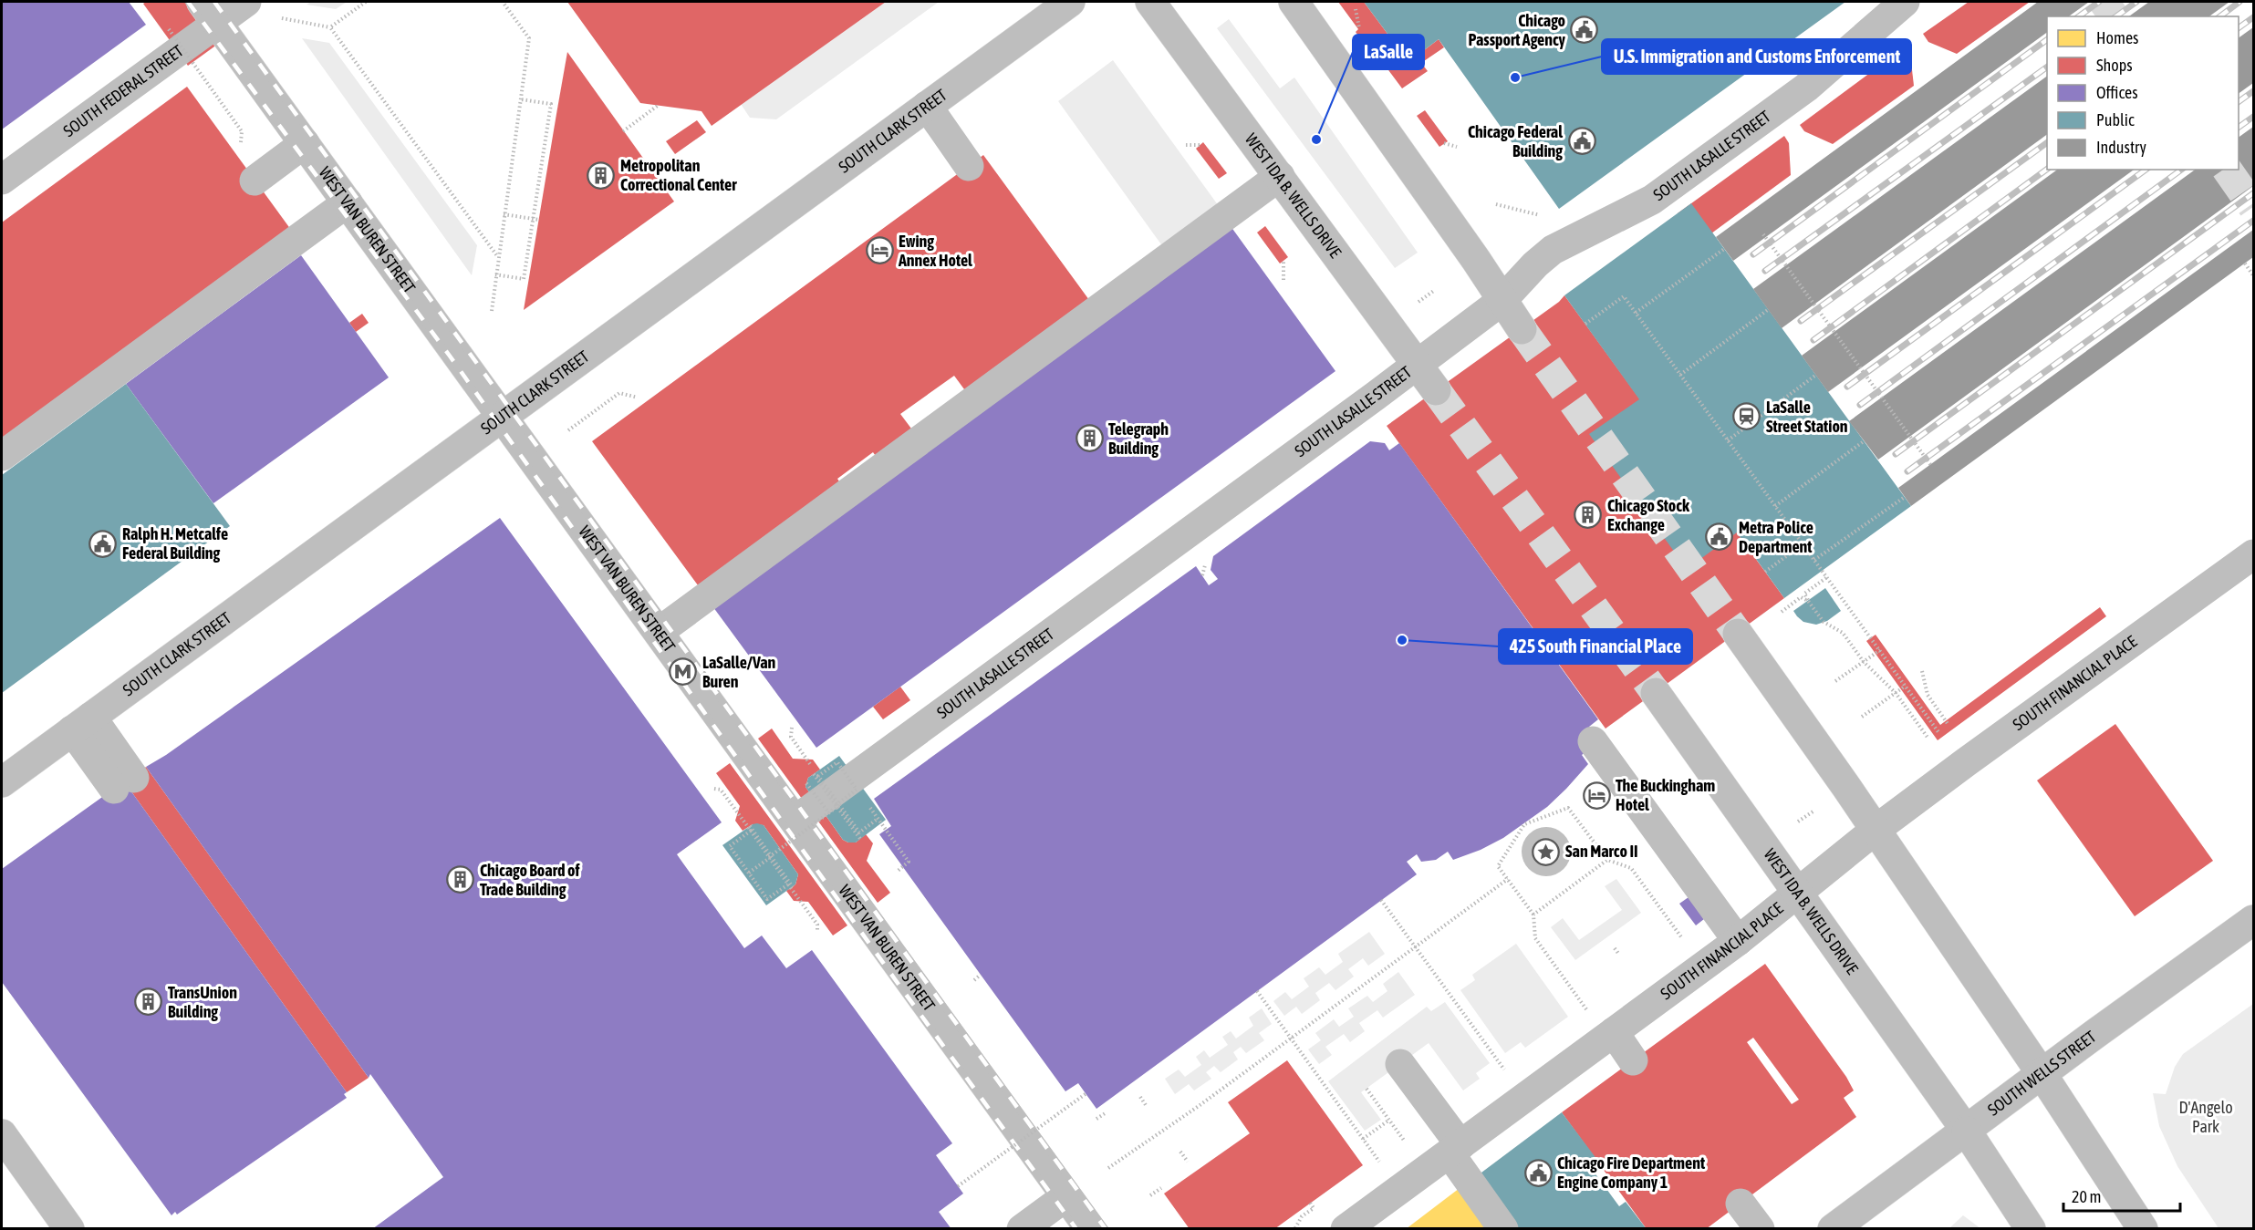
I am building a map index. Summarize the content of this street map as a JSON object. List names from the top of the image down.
{
  "streets": {
    "main road": [
      "SOUTH FEDERAL STREET",
      "SOUTH CLARK STREET",
      "SOUTH LASALLE STREET",
      "WEST IDA B. WELLS DRIVE",
      "WEST VAN BUREN STREET",
      "SOUTH FINANCIAL PLACE",
      "SOUTH WELLS STREET"
    ]
  },
  "crossings": [
    ["SOUTH FEDERAL STREET", "WEST VAN BUREN STREET"],
    ["SOUTH CLARK STREET", "WEST VAN BUREN STREET"],
    ["SOUTH LASALLE STREET", "WEST IDA B. WELLS DRIVE"],
    ["SOUTH LASALLE STREET", "WEST VAN BUREN STREET"],
    ["WEST IDA B. WELLS DRIVE", "SOUTH FINANCIAL PLACE"],
    ["WEST IDA B. WELLS DRIVE", "SOUTH WELLS STREET"]
  ],
  "parks": ["D'Angelo Park"],
  "places": {
    "public building": [
      "Chicago Passport Agency",
      "Chicago Federal Building",
      "Metra Police Department",
      "Ralph H. Metcalfe Federal Building",
      "Chicago Fire Department Engine Company 1"
    ],
    "other": ["U.S. Immigration and Customs Enforcement", "LaSalle", "425 South Financial Place"],
    "building": [
      "Metropolitan Correctional Center",
      "Telegraph Building",
      "Chicago Stock Exchange",
      "Chicago Board of Trade Building",
      "TransUnion Building"
    ],
    "hotel": ["Ewing Annex Hotel", "The Buckingham Hotel"],
    "station": ["LaSalle Street Station"],
    "metro station": ["LaSalle/Van Buren"],
    "place": ["San Marco II"]
  },
  "legend": [
    "Homes",
    "Shops",
    "Offices",
    "Public",
    "Industry"
  ],
  "scale_bar": "20 m"
}
